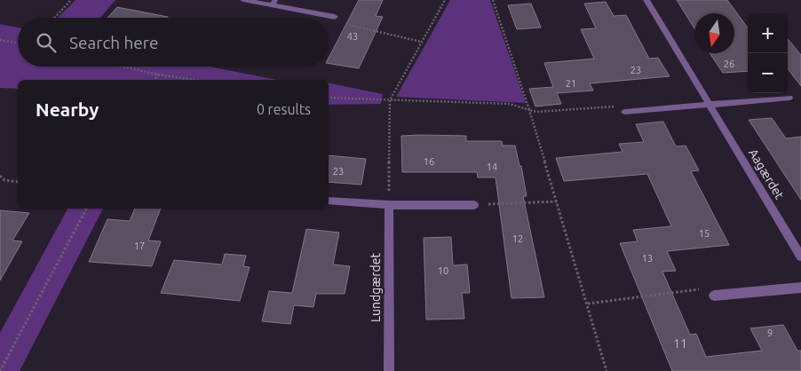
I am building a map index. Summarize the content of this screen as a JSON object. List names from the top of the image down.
{
  "streets": {
    "street": ["Aagærdet", "Lundgærdet"]
  },
  "house_numbers": [
    "43",
    "26",
    "23",
    "21",
    "16",
    "14",
    "23",
    "15",
    "12",
    "17",
    "13",
    "10",
    "9",
    "11"
  ],
  "north": "bottom",
  "page": {
    "map_buttons": ["+", "−"],
    "search": "Search here",
    "heading": ["Nearby", "0 results"]
  }
}
